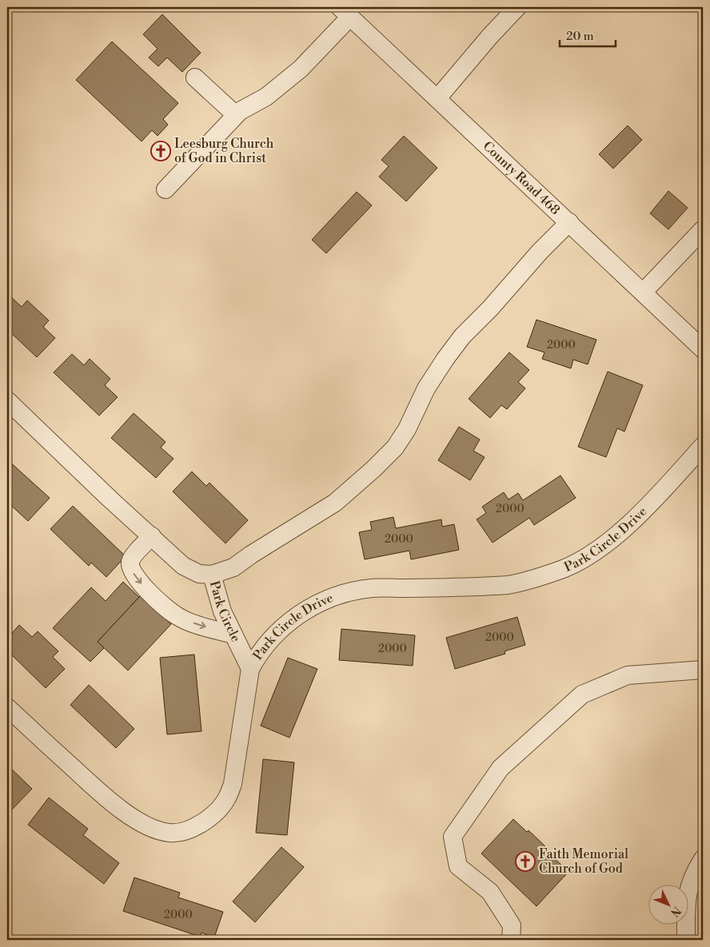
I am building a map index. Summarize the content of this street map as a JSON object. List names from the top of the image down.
{
  "streets": {
    "street": ["County Road 468", "Park Circle Drive", "Park Circle"]
  },
  "crossings": [
    ["Park Circle Drive", "Park Circle"]
  ],
  "places": {
    "church": ["Leesburg Church of God in Christ", "Faith Memorial Church of God"]
  },
  "house_numbers": [
    "2000",
    "2000",
    "2000",
    "2000",
    "2000",
    "2000"
  ],
  "scale_bar": "20 m",
  "north": "bottom right"
}
